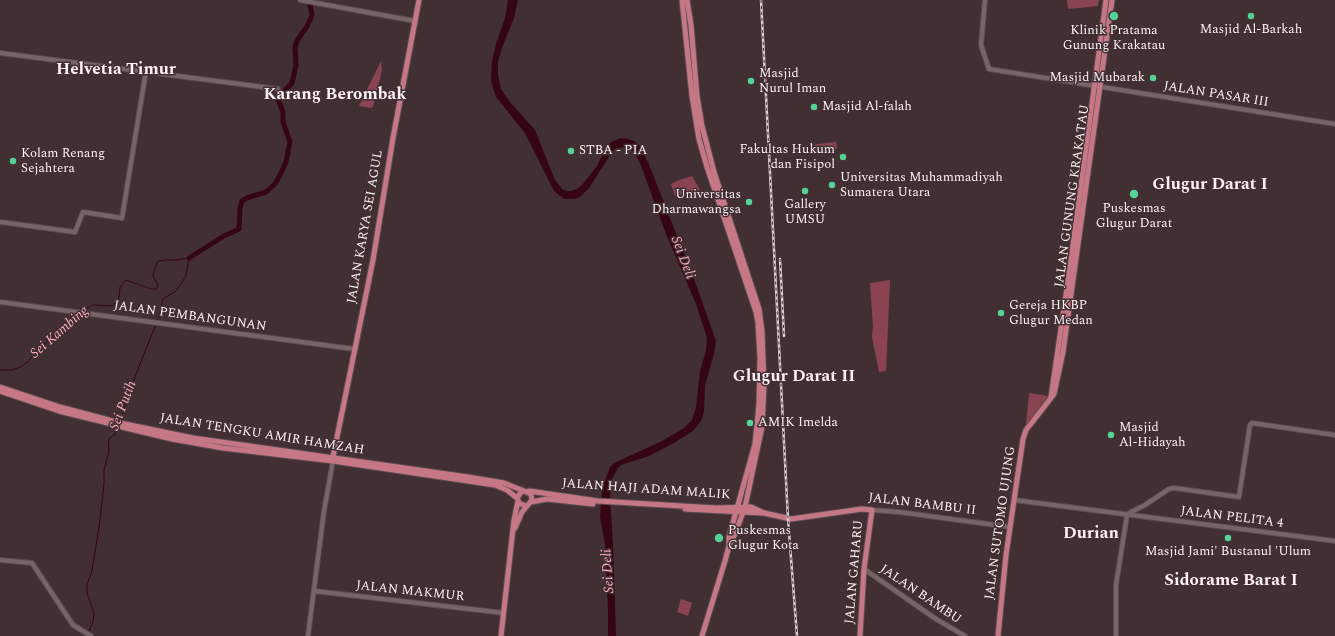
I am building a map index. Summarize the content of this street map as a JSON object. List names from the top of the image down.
{
  "streets": {
    "main road": [
      "JALAN GUNUNG KRAKATAU",
      "JALAN KARYA SEI AGUL",
      "JALAN TENGKU AMIR HAMZAH",
      "JALAN HAJI ADAM MALIK",
      "JALAN BAMBU II",
      "JALAN SUTOMO UJUNG",
      "JALAN GAHARU"
    ],
    "street": [
      "JALAN PASAR III",
      "JALAN PEMBANGUNAN",
      "JALAN PELITA 4",
      "JALAN MAKMUR",
      "JALAN BAMBU"
    ]
  },
  "crossings": [
    ["JALAN PASAR III", "JALAN GUNUNG KRAKATAU"],
    ["JALAN GUNUNG KRAKATAU", "JALAN SUTOMO UJUNG"],
    ["JALAN KARYA SEI AGUL", "JALAN PEMBANGUNAN"],
    ["JALAN KARYA SEI AGUL", "JALAN TENGKU AMIR HAMZAH"],
    ["JALAN TENGKU AMIR HAMZAH", "JALAN HAJI ADAM MALIK"],
    ["JALAN HAJI ADAM MALIK", "JALAN BAMBU II"],
    ["JALAN BAMBU II", "JALAN SUTOMO UJUNG"],
    ["JALAN BAMBU II", "JALAN GAHARU"],
    ["JALAN PELITA 4", "JALAN SUTOMO UJUNG"],
    ["JALAN GAHARU", "JALAN BAMBU"]
  ],
  "districts": [
    "Helvetia Timur",
    "Karang Berombak",
    "Glugur Darat I",
    "Glugur Darat II",
    "Durian",
    "Sidorame Barat I"
  ],
  "water": ["Sei Deli", "Sei Kambing", "Sei Putih"],
  "places": [
    "Klinik Pratama Gunung Krakatau",
    "Masjid Al-Barkah",
    "Masjid Mubarak",
    "Masjid Nurul Iman",
    "Masjid Al-falah",
    "STBA - PIA",
    "Fakultas Hukum dan Fisipol",
    "Kolam Renang Sejahtera",
    "Universitas Muhammadiyah Sumatera Utara",
    "Gallery UMSU",
    "Puskesmas Glugur Darat",
    "Universitas Dharmawangsa",
    "Gereja HKBP Glugur Medan",
    "AMIK Imelda",
    "Masjid Al-Hidayah",
    "Puskesmas Glugur Kota",
    "Masjid Jami' Bustanul 'Ulum"
  ]
}
